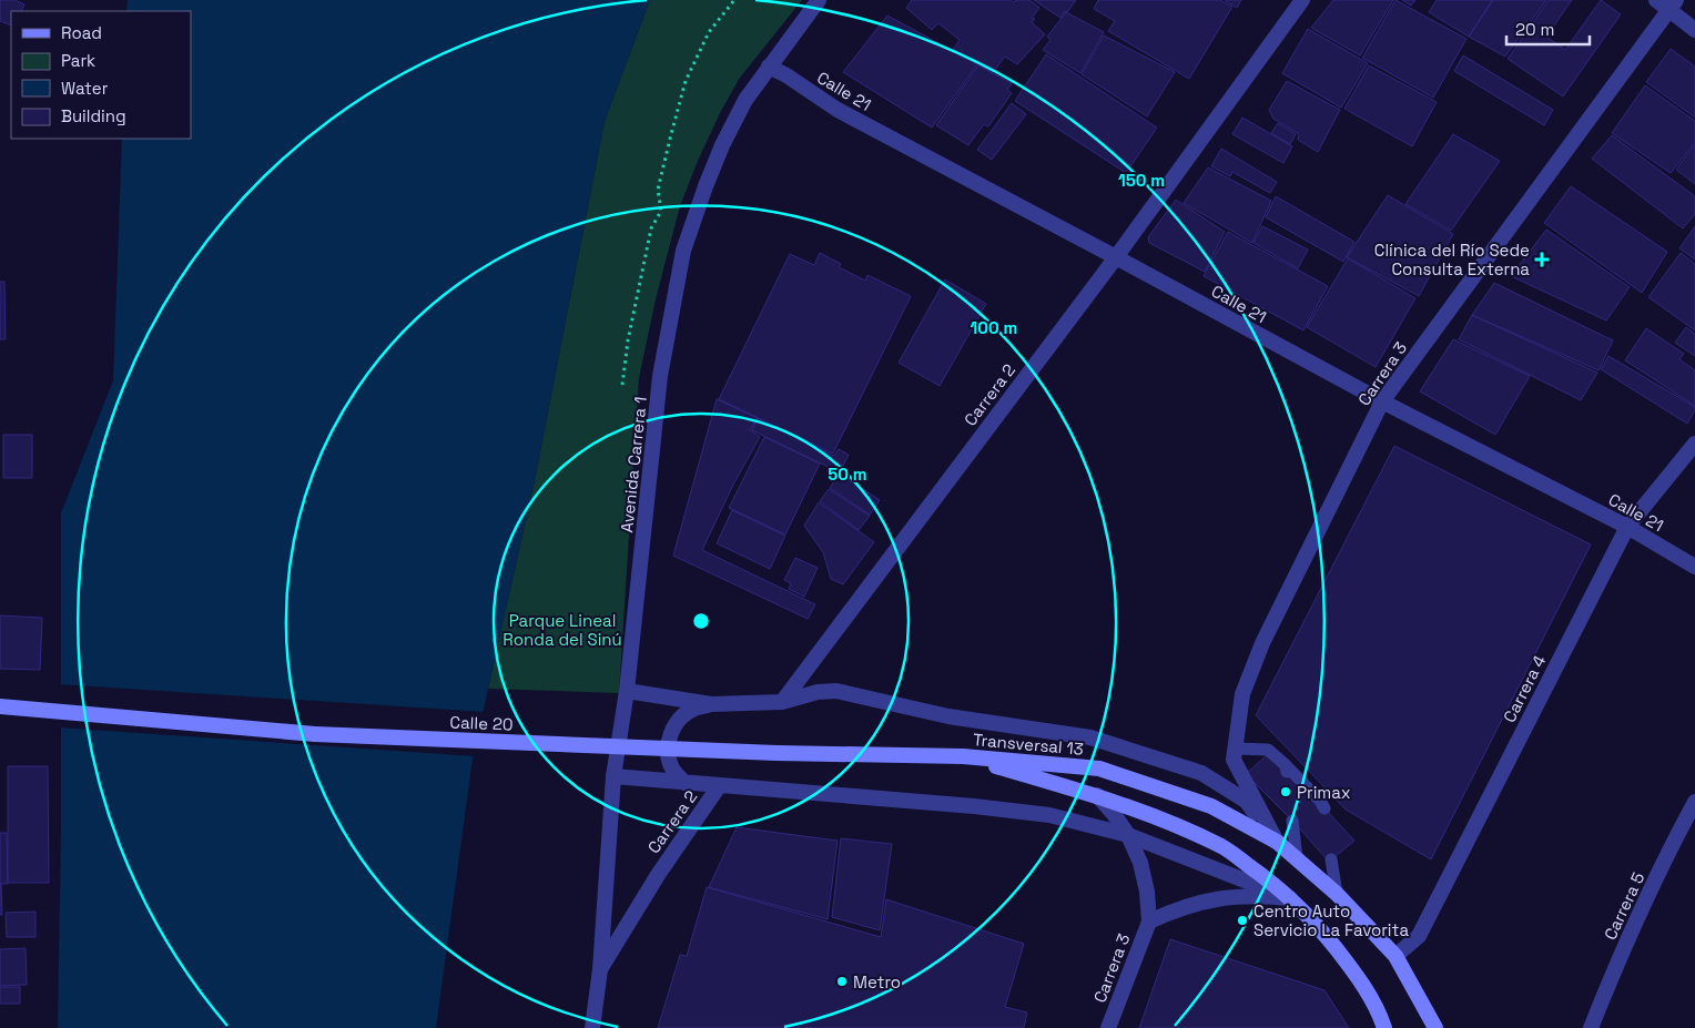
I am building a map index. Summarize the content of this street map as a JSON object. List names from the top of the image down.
{
  "streets": {
    "main road": ["Calle 20", "Transversal 13"],
    "street": [
      "Calle 21",
      "Carrera 3",
      "Carrera 2",
      "Avenida Carrera 1",
      "Carrera 4",
      "Carrera 5"
    ]
  },
  "crossings": [
    ["Calle 21", "Carrera 3"],
    ["Calle 21", "Carrera 2"],
    ["Calle 21", "Avenida Carrera 1"],
    ["Calle 21", "Carrera 4"],
    ["Carrera 3", "Transversal 13"],
    ["Carrera 2", "Avenida Carrera 1"],
    ["Carrera 4", "Transversal 13"],
    ["Calle 20", "Transversal 13"]
  ],
  "parks": ["Parque Lineal Ronda del Sinú"],
  "places": {
    "health": ["Clínica del Río Sede Consulta Externa"],
    "other": ["Primax", "Centro Auto Servicio La Favorita", "Metro"]
  },
  "legend": [
    "Road",
    "Park",
    "Water",
    "Building"
  ],
  "scale_bar": "20 m",
  "rings": ["150 m", "100 m", "50 m"]
}
